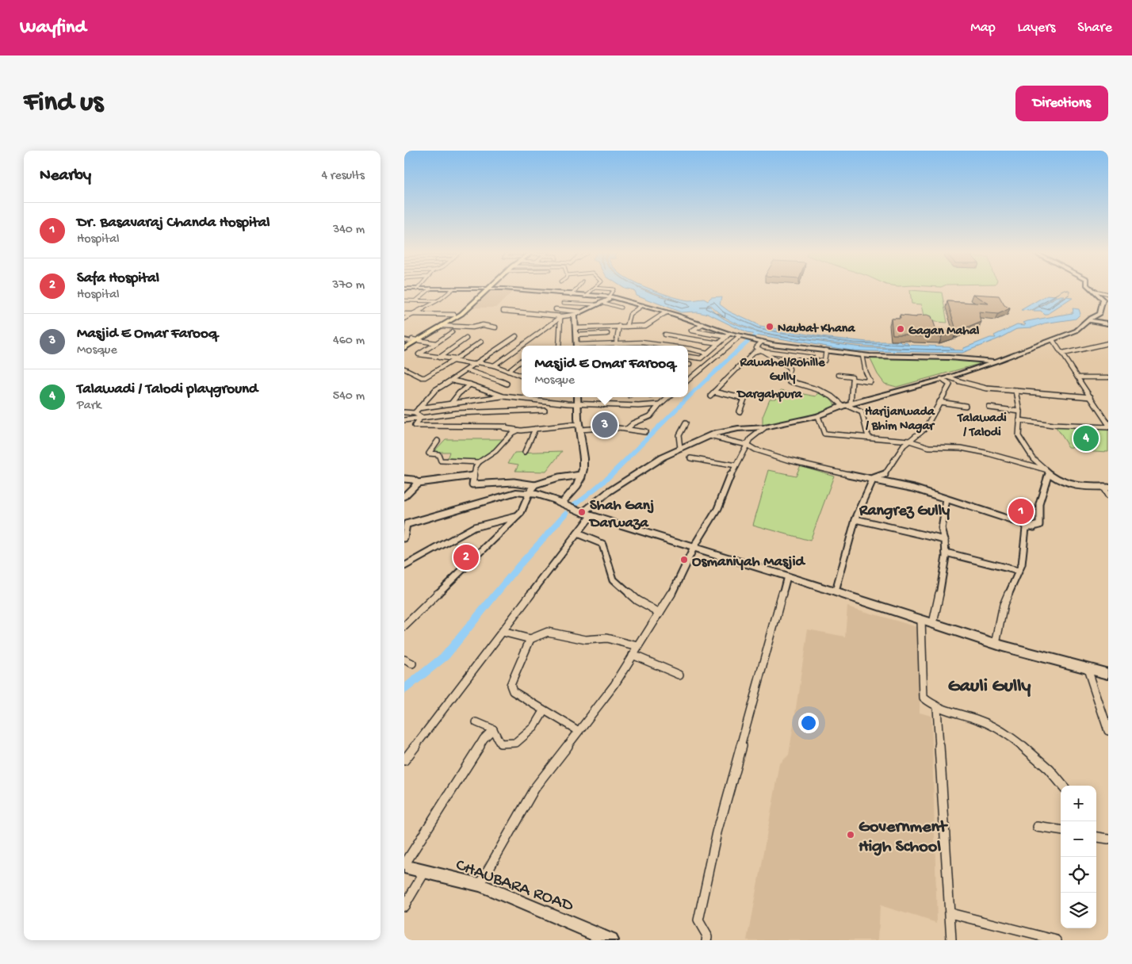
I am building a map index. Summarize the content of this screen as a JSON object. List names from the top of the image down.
{
  "streets": {
    "street": ["CHAUBARA ROAD"]
  },
  "districts": [
    "Rawahel/Rohille Gully",
    "Dargahpura",
    "Harijanwada / Bhim Nagar",
    "Talawadi / Talodi",
    "Rangrez Gully",
    "Gauli Gully"
  ],
  "places": [
    "Naubat Khana",
    "Gagan Mahal",
    "Shah Ganj Darwaza",
    "Osmaniyah Masjid",
    "Government High School"
  ],
  "page": {
    "header": "Wayfind",
    "nav": ["Map", "Layers", "Share"],
    "buttons": "Directions",
    "title": "Find us",
    "heading": ["Nearby", "4 results"],
    "list": [
      {
        "mark": "1",
        "name": "Dr. Basavaraj Chanda Hospital",
        "note": "Hospital",
        "value": "340 m"
      },
      {
        "mark": "2",
        "name": "Safa Hospital",
        "note": "Hospital",
        "value": "370 m"
      },
      {
        "mark": "3",
        "name": "Masjid E Omar Farooq",
        "note": "Mosque",
        "value": "460 m"
      },
      {
        "mark": "4",
        "name": "Talawadi / Talodi playground",
        "note": "Park",
        "value": "540 m"
      }
    ],
    "popup": ["Masjid E Omar Farooq", "Mosque"],
    "pins": [
      "3",
      "4",
      "1",
      "2"
    ],
    "map_buttons": ["+", "−"]
  }
}
